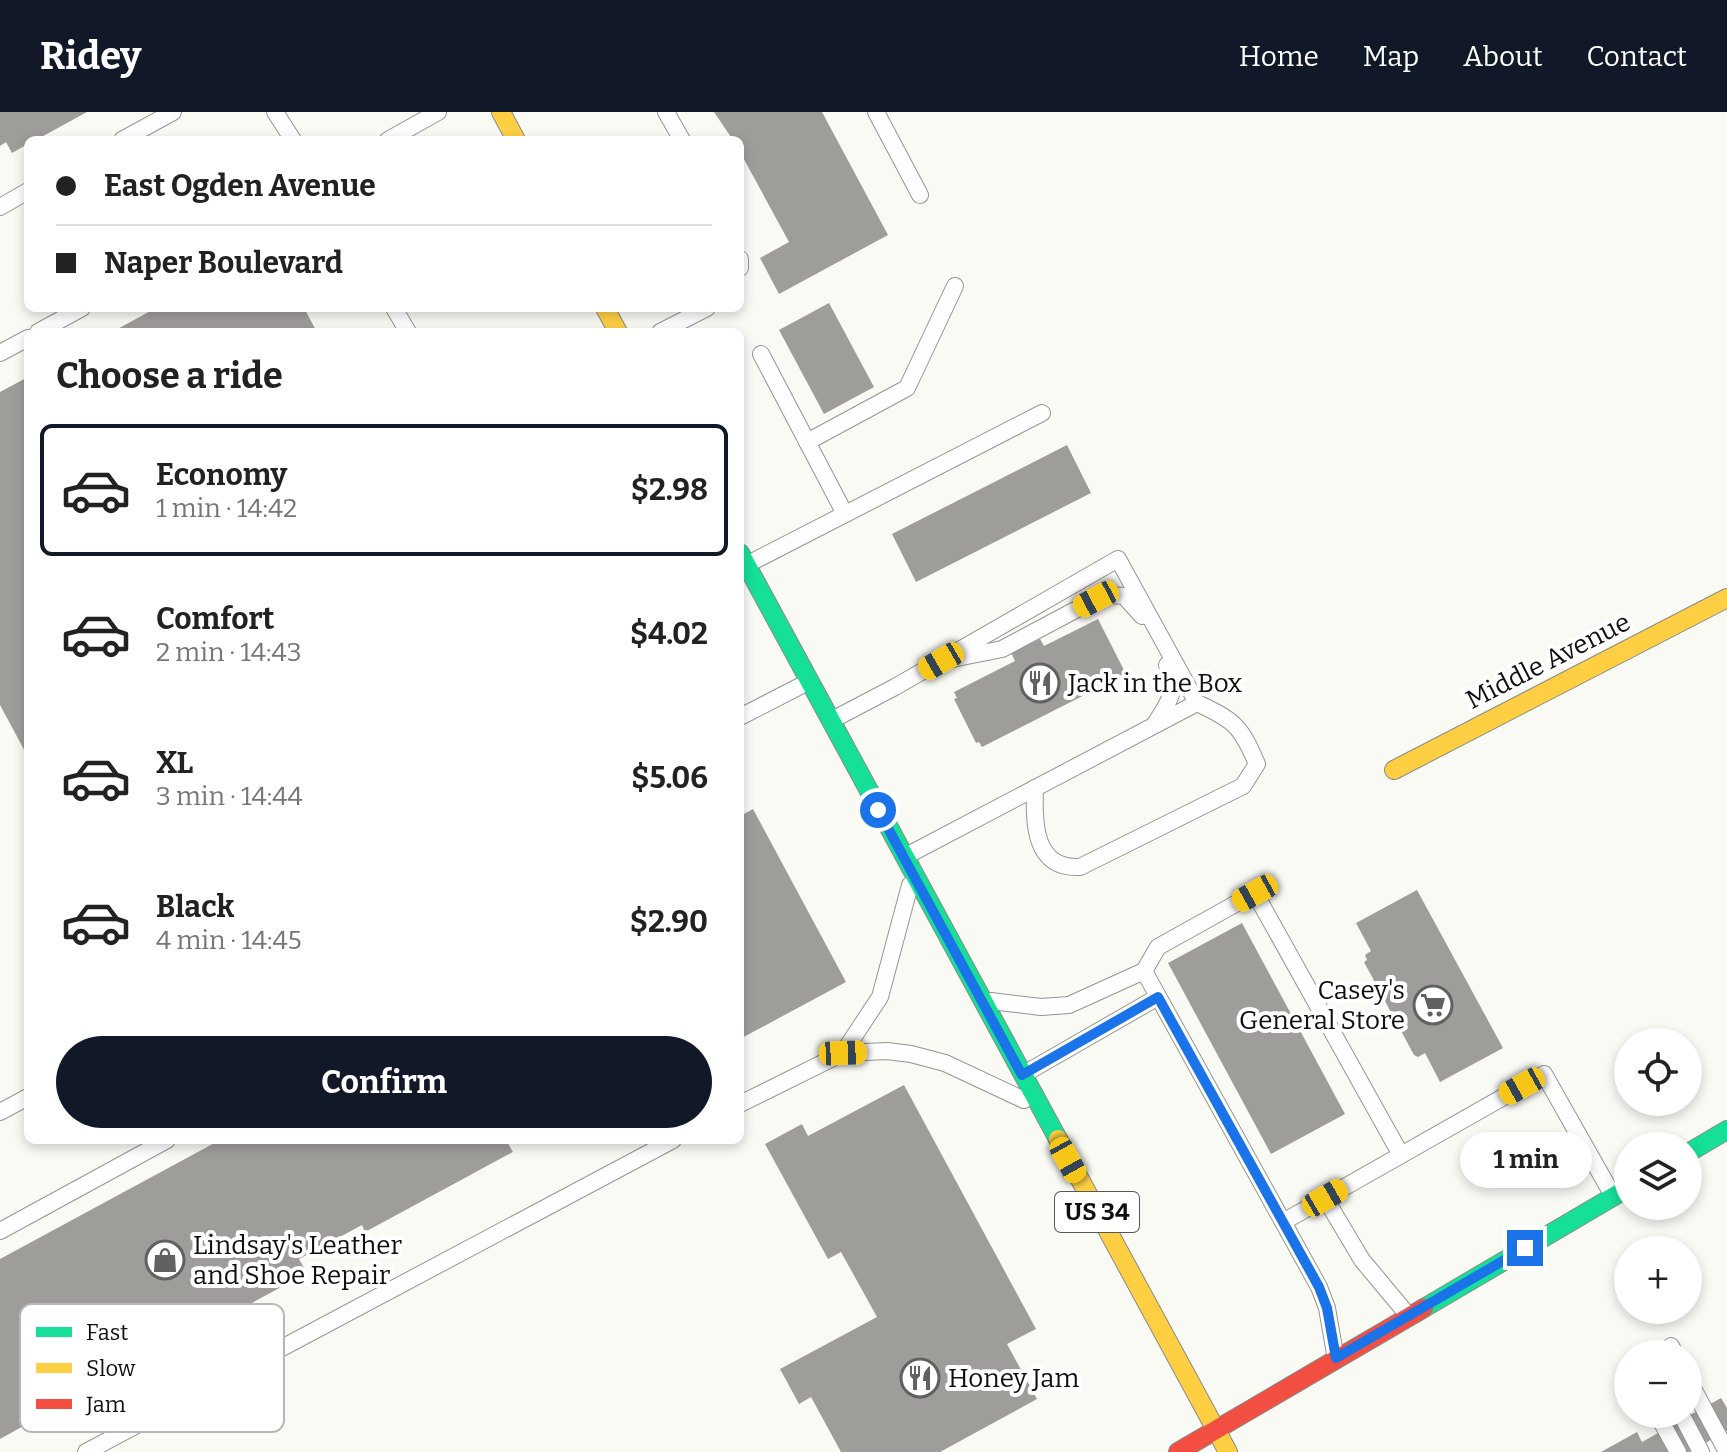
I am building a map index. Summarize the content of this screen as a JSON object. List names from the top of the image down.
{
  "streets": {
    "main road": ["Middle Avenue", "US 34"]
  },
  "places": {
    "restaurant": ["Jack in the Box", "Honey Jam"],
    "supermarket": ["Casey's General Store"],
    "shop": ["Lindsay's Leather and Shoe Repair"]
  },
  "legend": ["Fast", "Slow", "Jam"],
  "page": {
    "header": "Ridey",
    "nav": [
      "Home",
      "Map",
      "About",
      "Contact"
    ],
    "banner": ["East Ogden Avenue", "Naper Boulevard"],
    "heading": "Choose a ride",
    "list": [
      {
        "name": "Economy",
        "note": "1 min · 14:42",
        "value": "$2.98"
      },
      {
        "name": "Comfort",
        "note": "2 min · 14:43",
        "value": "$4.02"
      },
      {
        "name": "XL",
        "note": "3 min · 14:44",
        "value": "$5.06"
      },
      {
        "name": "Black",
        "note": "4 min · 14:45",
        "value": "$2.90"
      }
    ],
    "buttons": "Confirm",
    "map_buttons": ["+", "−"],
    "bubble": "1 min"
  }
}
